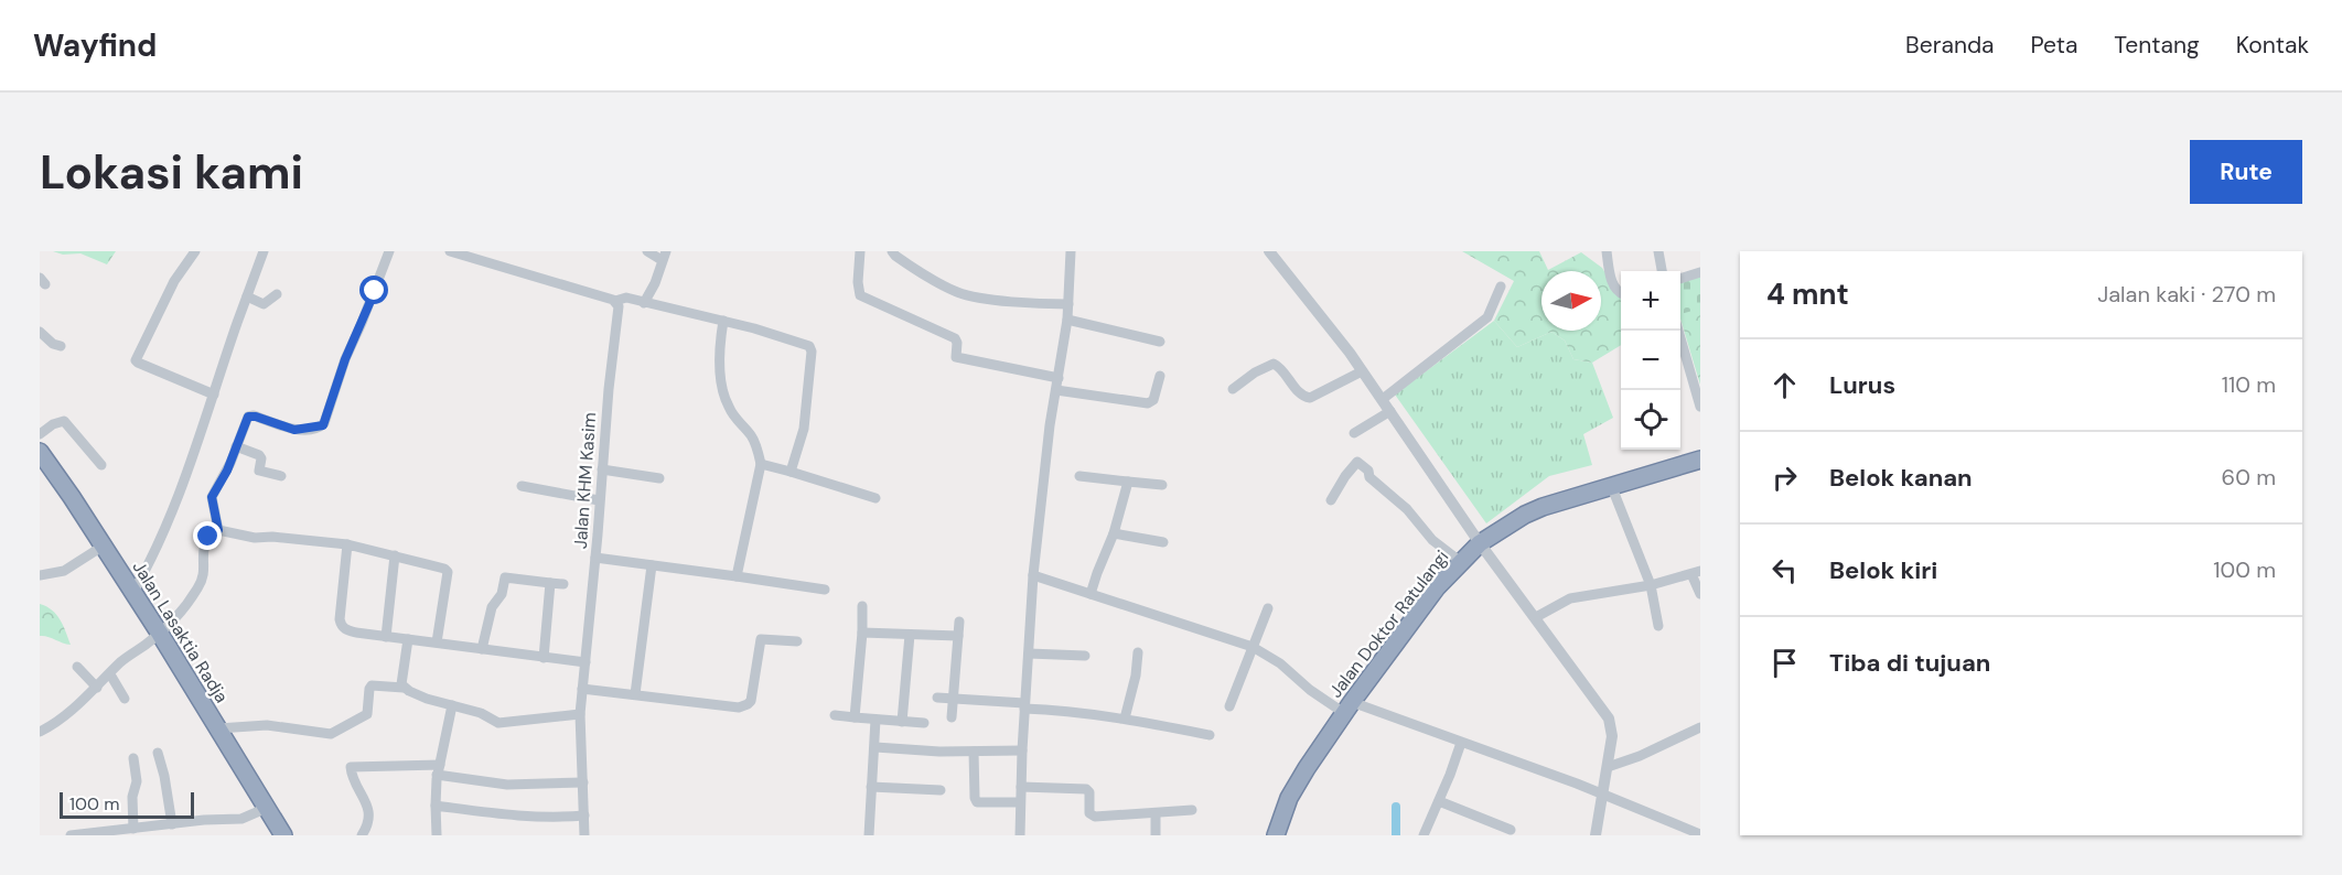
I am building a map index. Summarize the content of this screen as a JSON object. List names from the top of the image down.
{
  "streets": {
    "highway": ["Jalan Doktor Ratulangi", "Jalan Lasaktia Radja"],
    "street": ["Jalan KHM Kasim"]
  },
  "scale_bar": "100 m",
  "north": "right",
  "page": {
    "header": "Wayfind",
    "nav": [
      "Beranda",
      "Peta",
      "Tentang",
      "Kontak"
    ],
    "buttons": "Rute",
    "title": "Lokasi kami",
    "heading": ["4 mnt", "Jalan kaki · 270 m"],
    "map_buttons": ["+", "−"],
    "list": [
      ["Lurus", "110 m"],
      ["Belok kanan", "60 m"],
      ["Belok kiri", "100 m"],
      "Tiba di tujuan"
    ],
    "scale": "100 m"
  }
}
